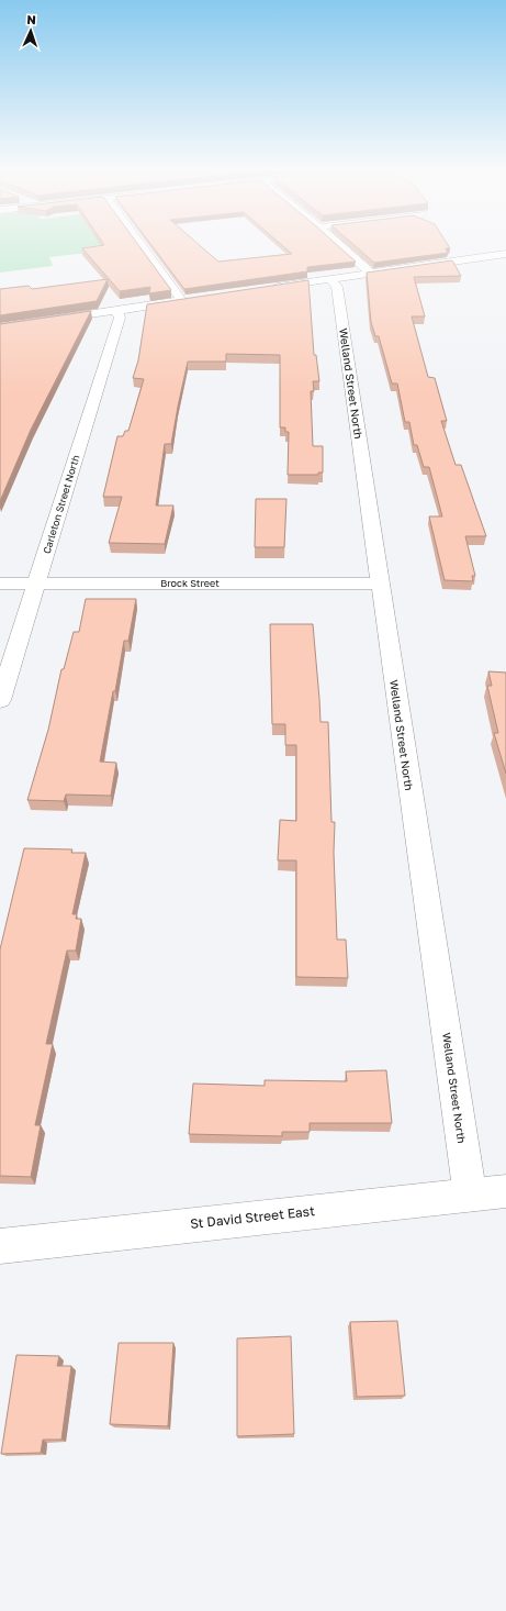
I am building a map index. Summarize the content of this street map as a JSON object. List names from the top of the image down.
{
  "streets": {
    "street": [
      "Welland Street North",
      "Carleton Street North",
      "Brock Street",
      "St David Street East"
    ]
  },
  "crossings": [
    ["Welland Street North", "Brock Street"],
    ["Welland Street North", "St David Street East"],
    ["Carleton Street North", "Brock Street"]
  ],
  "north": "top"
}
